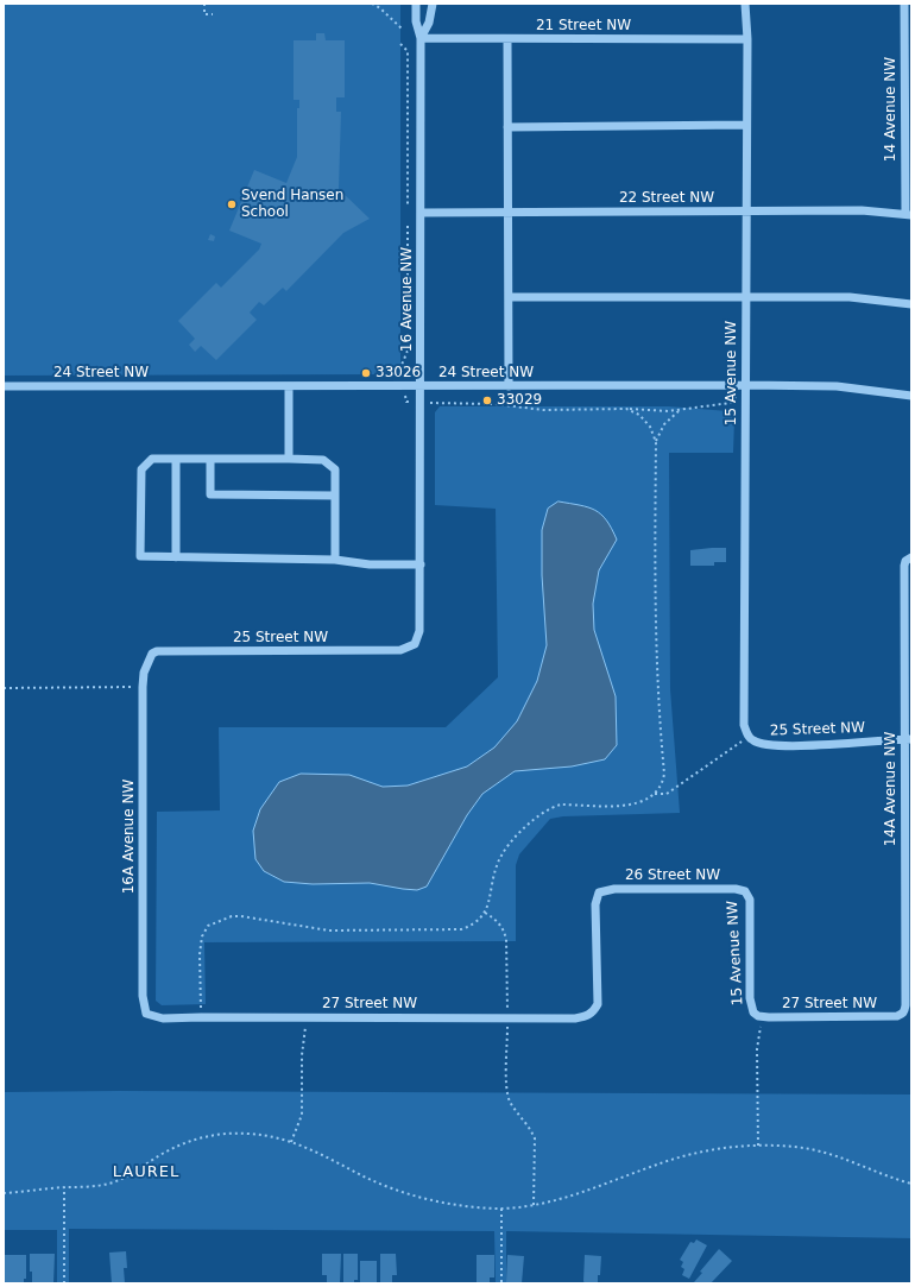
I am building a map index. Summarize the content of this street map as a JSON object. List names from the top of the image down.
{
  "streets": {
    "street": [
      "21 Street NW",
      "14 Avenue NW",
      "22 Street NW",
      "16 Avenue NW",
      "24 Street NW",
      "15 Avenue NW",
      "25 Street NW",
      "14A Avenue NW",
      "16A Avenue NW",
      "26 Street NW",
      "27 Street NW"
    ]
  },
  "crossings": [
    ["21 Street NW", "16 Avenue NW"],
    ["21 Street NW", "15 Avenue NW"],
    ["14 Avenue NW", "22 Street NW"],
    ["22 Street NW", "16 Avenue NW"],
    ["22 Street NW", "15 Avenue NW"],
    ["16 Avenue NW", "24 Street NW"],
    ["16 Avenue NW", "25 Street NW"],
    ["24 Street NW", "15 Avenue NW"],
    ["15 Avenue NW", "25 Street NW"],
    ["15 Avenue NW", "26 Street NW"],
    ["15 Avenue NW", "27 Street NW"],
    ["25 Street NW", "14A Avenue NW"],
    ["25 Street NW", "16A Avenue NW"],
    ["14A Avenue NW", "27 Street NW"],
    ["16A Avenue NW", "27 Street NW"],
    ["26 Street NW", "27 Street NW"]
  ],
  "districts": ["LAUREL"],
  "places": ["Svend Hansen School", "33026", "33029"]
}
